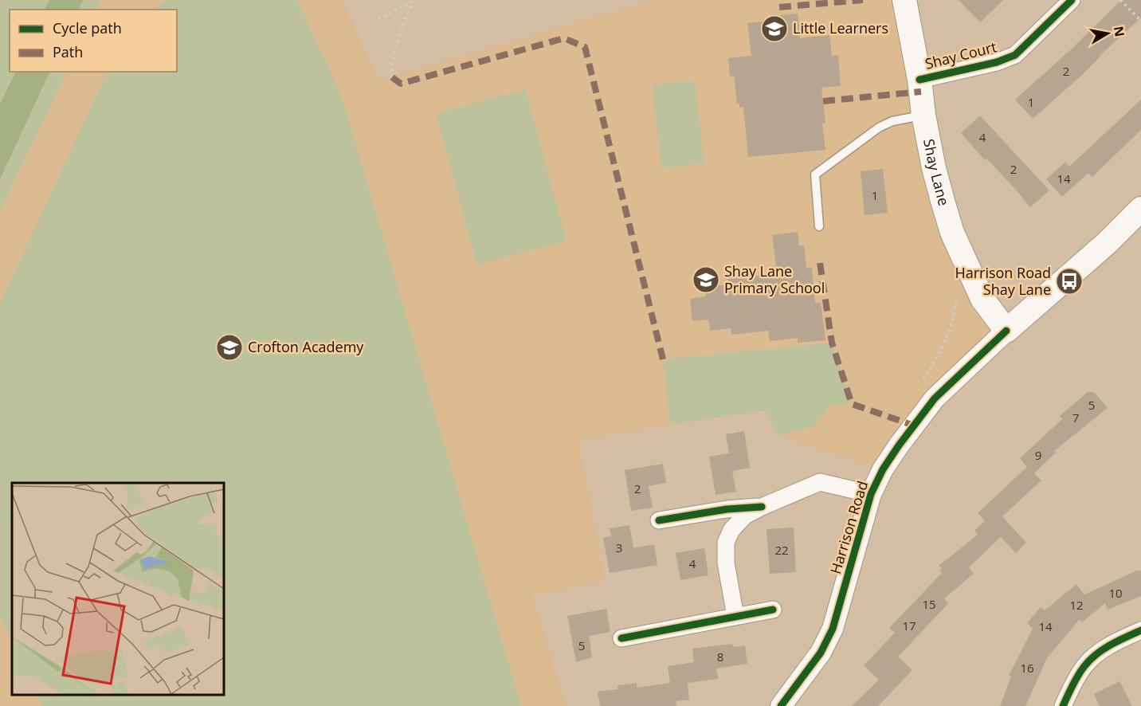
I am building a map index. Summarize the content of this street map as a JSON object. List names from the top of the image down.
{
  "streets": {
    "main road": ["Shay Lane", "Harrison Road"],
    "street": ["Shay Court"]
  },
  "crossings": [
    ["Shay Court", "Shay Lane"],
    ["Shay Lane", "Harrison Road"]
  ],
  "places": {
    "school or university": ["Little Learners", "Shay Lane Primary School", "Crofton Academy"],
    "bus stop": ["Harrison Road Shay Lane"]
  },
  "house_numbers": [
    "2",
    "1",
    "4",
    "2",
    "14",
    "1",
    "5",
    "7",
    "9",
    "2",
    "3",
    "22",
    "4",
    "10",
    "15",
    "12",
    "17",
    "14",
    "5",
    "8",
    "16"
  ],
  "legend": ["Cycle path", "Path"],
  "north": "right"
}
